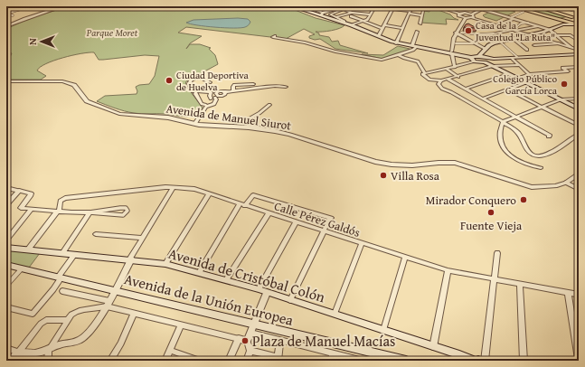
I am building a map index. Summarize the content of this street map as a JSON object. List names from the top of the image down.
{
  "streets": {
    "main road": ["Avenida de Cristóbal Colón", "Avenida de la Unión Europea"],
    "street": ["Avenida de Manuel Siurot", "Calle Pérez Galdós"]
  },
  "crossings": [
    ["Calle Pérez Galdós", "Avenida de Cristóbal Colón"]
  ],
  "parks": ["Parque Moret"],
  "places": [
    "Casa de la Juventud \"La Ruta\"",
    "Ciudad Deportiva de Huelva",
    "Colegio Público García Lorca",
    "Villa Rosa",
    "Mirador Conquero",
    "Fuente Vieja",
    "Plaza de Manuel Macías"
  ],
  "north": "left"
}
